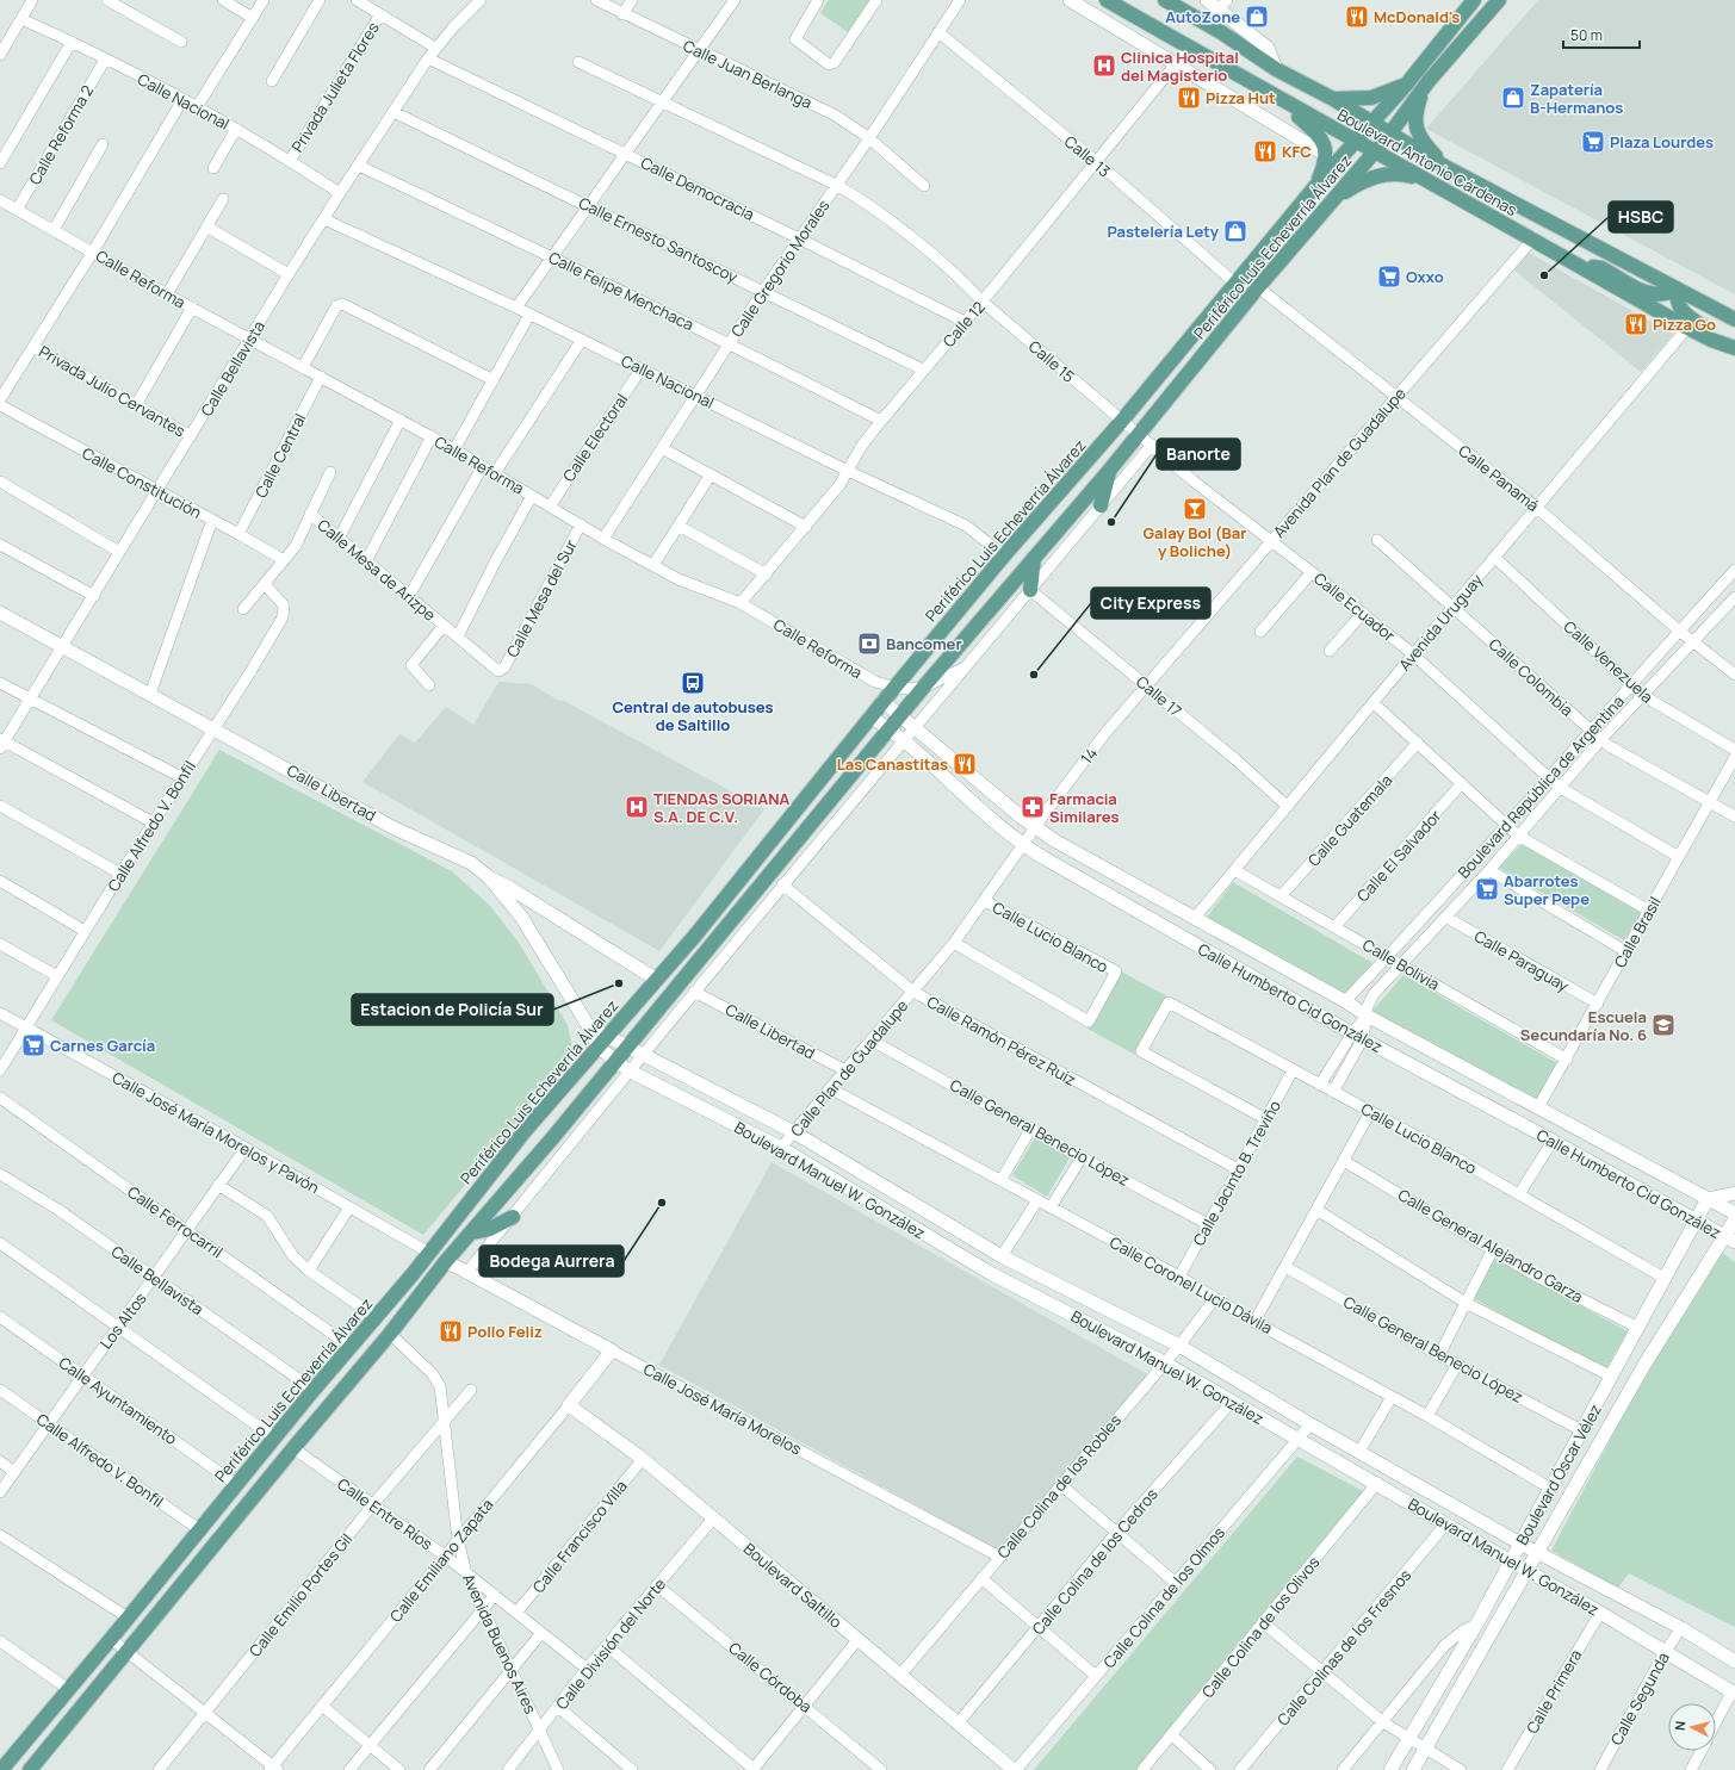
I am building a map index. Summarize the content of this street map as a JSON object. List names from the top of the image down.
{
  "streets": {
    "main road": ["Boulevard Antonio Cárdenas", "Periférico Luis Echeverría Álvarez"],
    "street": [
      "Calle Juan Berlanga",
      "Privada Julieta Flores",
      "Calle Nacional",
      "Calle Reforma 2",
      "Calle 13",
      "Calle Democracia",
      "Calle Ernesto Santoscoy",
      "Calle Gregorio Morales",
      "Calle Reforma",
      "Calle Felipe Menchaca",
      "Calle 12",
      "Calle 15",
      "Calle Bellavista",
      "Privada Julio Cervantes",
      "Calle Electoral",
      "Calle Central",
      "Avenida Plan de Guadalupe",
      "Calle Panamá",
      "Calle Constitución",
      "Calle Mesa de Arizpe",
      "Calle Mesa del Sur",
      "Calle Ecuador",
      "Avenida Uruguay",
      "Calle Venezuela",
      "Calle Colombia",
      "Calle 17",
      "14",
      "Boulevard República de Argentina",
      "Calle Libertad",
      "Calle Guatemala",
      "Calle Alfredo V. Bonfil",
      "Calle El Salvador",
      "Calle Brasil",
      "Calle Lucio Blanco",
      "Calle Paraguay",
      "Calle Bolivia",
      "Calle Humberto Cid González",
      "Calle Ramón Pérez Ruiz",
      "Calle Plan de Guadalupe",
      "Calle José María Morelos y Pavón",
      "Calle General Benecio López",
      "Calle Jacinto B. Treviño",
      "Boulevard Manuel W. González",
      "Calle Ferrocarril",
      "Calle General Alejandro Garza",
      "Calle Coronel Lucio Dávila",
      "Los Altos",
      "Calle Ayuntamiento",
      "Calle José María Morelos",
      "Boulevard Óscar Vélez",
      "Calle Colina de los Robles",
      "Calle Entre Ríos",
      "Calle Francisco Villa",
      "Calle Emiliano Zapata",
      "Calle Colina de los Cedros",
      "Boulevard Saltillo",
      "Calle Emilio Portes Gil",
      "Calle Colina de los Olmos",
      "Calle Colina de los Olivos",
      "Avenida Buenos Aires",
      "Calle División del Norte",
      "Calle Colinas de los Fresnos",
      "Calle Córdoba",
      "Calle Primera",
      "Calle Segunda"
    ]
  },
  "crossings": [
    ["Calle Juan Berlanga", "Calle Gregorio Morales"],
    ["Privada Julieta Flores", "Calle Nacional"],
    ["Calle Nacional", "Calle Reforma 2"],
    ["Calle Nacional", "Periférico Luis Echeverría Álvarez"],
    ["Calle Nacional", "Calle Gregorio Morales"],
    ["Calle Nacional", "Calle 12"],
    ["Calle Nacional", "Calle Bellavista"],
    ["Calle Nacional", "Calle Electoral"],
    ["Calle Reforma 2", "Calle Reforma"],
    ["Calle 13", "Periférico Luis Echeverría Álvarez"],
    ["Calle 13", "Calle Gregorio Morales"],
    ["Calle 13", "Calle 12"],
    ["Boulevard Antonio Cárdenas", "Periférico Luis Echeverría Álvarez"],
    ["Boulevard Antonio Cárdenas", "Calle 12"],
    ["Boulevard Antonio Cárdenas", "Avenida Plan de Guadalupe"],
    ["Boulevard Antonio Cárdenas", "Avenida Uruguay"],
    ["Calle Democracia", "Calle Gregorio Morales"],
    ["Calle Democracia", "Calle 12"],
    ["Calle Democracia", "Calle Bellavista"],
    ["Calle Ernesto Santoscoy", "Calle Gregorio Morales"],
    ["Calle Ernesto Santoscoy", "Calle 12"],
    ["Calle Ernesto Santoscoy", "Calle Bellavista"],
    ["Periférico Luis Echeverría Álvarez", "Calle Reforma"],
    ["Periférico Luis Echeverría Álvarez", "Calle 15"],
    ["Periférico Luis Echeverría Álvarez", "Calle Bellavista"],
    ["Periférico Luis Echeverría Álvarez", "Calle Panamá"],
    ["Periférico Luis Echeverría Álvarez", "Calle Ecuador"],
    ["Periférico Luis Echeverría Álvarez", "Calle Libertad"],
    ["Periférico Luis Echeverría Álvarez", "Calle Alfredo V. Bonfil"],
    ["Periférico Luis Echeverría Álvarez", "Calle Humberto Cid González"],
    ["Periférico Luis Echeverría Álvarez", "Calle José María Morelos y Pavón"],
    ["Periférico Luis Echeverría Álvarez", "Boulevard Manuel W. González"],
    ["Periférico Luis Echeverría Álvarez", "Calle Ferrocarril"],
    ["Periférico Luis Echeverría Álvarez", "Calle Ayuntamiento"],
    ["Periférico Luis Echeverría Álvarez", "Calle José María Morelos"],
    ["Periférico Luis Echeverría Álvarez", "Calle Entre Ríos"],
    ["Periférico Luis Echeverría Álvarez", "Avenida Buenos Aires"],
    ["Calle Gregorio Morales", "Calle Reforma"],
    ["Calle Gregorio Morales", "Calle Felipe Menchaca"],
    ["Calle Gregorio Morales", "Calle 15"],
    ["Calle Reforma", "Calle 12"],
    ["Calle Reforma", "Calle Bellavista"],
    ["Calle Reforma", "Calle Electoral"],
    ["Calle Reforma", "Calle Central"],
    ["Calle Reforma", "Calle Mesa del Sur"],
    ["Calle Felipe Menchaca", "Calle 12"],
    ["Calle Felipe Menchaca", "Calle Bellavista"],
    ["Calle 12", "Calle 15"],
    ["Calle 15", "Calle Ecuador"],
    ["Calle Bellavista", "Privada Julio Cervantes"],
    ["Calle Bellavista", "Calle Constitución"],
    ["Calle Bellavista", "Calle Libertad"],
    ["Calle Bellavista", "Los Altos"],
    ["Calle Central", "Calle Constitución"],
    ["Avenida Plan de Guadalupe", "Calle Panamá"],
    ["Avenida Plan de Guadalupe", "Calle Ecuador"],
    ["Avenida Plan de Guadalupe", "Calle 17"],
    ["Avenida Plan de Guadalupe", "14"],
    ["Calle Panamá", "Avenida Uruguay"],
    ["Calle Panamá", "Boulevard República de Argentina"],
    ["Calle Mesa de Arizpe", "Calle Mesa del Sur"],
    ["Calle Ecuador", "Avenida Uruguay"],
    ["Calle Ecuador", "Boulevard República de Argentina"],
    ["Calle Ecuador", "Calle Brasil"],
    ["Avenida Uruguay", "Calle Venezuela"],
    ["Avenida Uruguay", "Calle Colombia"],
    ["Avenida Uruguay", "Calle 17"],
    ["Avenida Uruguay", "Calle Bolivia"],
    ["Avenida Uruguay", "Calle Humberto Cid González"],
    ["Calle Venezuela", "Boulevard República de Argentina"],
    ["Calle Colombia", "Boulevard República de Argentina"],
    ["Calle Colombia", "Calle Brasil"],
    ["Calle 17", "14"],
    ["14", "Calle Humberto Cid González"],
    ["14", "Calle Plan de Guadalupe"],
    ["Boulevard República de Argentina", "Calle Paraguay"],
    ["Boulevard República de Argentina", "Calle Bolivia"],
    ["Boulevard República de Argentina", "Calle Humberto Cid González"],
    ["Calle Libertad", "Calle Alfredo V. Bonfil"],
    ["Calle Libertad", "Calle Plan de Guadalupe"],
    ["Calle Guatemala", "Calle Bolivia"],
    ["Calle Alfredo V. Bonfil", "Calle José María Morelos y Pavón"],
    ["Calle Alfredo V. Bonfil", "Los Altos"],
    ["Calle El Salvador", "Calle Bolivia"],
    ["Calle Brasil", "Calle Paraguay"],
    ["Calle Brasil", "Calle Bolivia"],
    ["Calle Brasil", "Calle Humberto Cid González"],
    ["Calle Lucio Blanco", "Calle Plan de Guadalupe"],
    ["Calle Lucio Blanco", "Calle Jacinto B. Treviño"],
    ["Calle Lucio Blanco", "Boulevard Óscar Vélez"],
    ["Calle Humberto Cid González", "Calle Plan de Guadalupe"],
    ["Calle Humberto Cid González", "Boulevard Óscar Vélez"],
    ["Calle Ramón Pérez Ruiz", "Calle Plan de Guadalupe"],
    ["Calle Ramón Pérez Ruiz", "Calle Jacinto B. Treviño"],
    ["Calle Plan de Guadalupe", "Calle General Benecio López"],
    ["Calle Plan de Guadalupe", "Boulevard Manuel W. González"],
    ["Calle Plan de Guadalupe", "Calle Coronel Lucio Dávila"],
    ["Calle José María Morelos y Pavón", "Los Altos"],
    ["Calle General Benecio López", "Calle Jacinto B. Treviño"],
    ["Calle General Benecio López", "Boulevard Óscar Vélez"],
    ["Calle Jacinto B. Treviño", "Calle Coronel Lucio Dávila"],
    ["Boulevard Manuel W. González", "Boulevard Óscar Vélez"],
    ["Boulevard Manuel W. González", "Calle Colina de los Robles"],
    ["Boulevard Manuel W. González", "Calle Colina de los Cedros"],
    ["Boulevard Manuel W. González", "Calle Colina de los Olmos"],
    ["Boulevard Manuel W. González", "Calle Colina de los Olivos"],
    ["Boulevard Manuel W. González", "Calle Colinas de los Fresnos"],
    ["Boulevard Manuel W. González", "Calle Primera"],
    ["Boulevard Manuel W. González", "Calle Segunda"],
    ["Calle Ferrocarril", "Los Altos"],
    ["Calle General Alejandro Garza", "Boulevard Óscar Vélez"],
    ["Calle Coronel Lucio Dávila", "Boulevard Óscar Vélez"],
    ["Calle Coronel Lucio Dávila", "Calle Colina de los Robles"],
    ["Los Altos", "Calle Ayuntamiento"],
    ["Calle José María Morelos", "Calle Colina de los Robles"],
    ["Calle José María Morelos", "Calle Emiliano Zapata"],
    ["Calle Colina de los Robles", "Boulevard Saltillo"],
    ["Calle Entre Ríos", "Calle Francisco Villa"],
    ["Calle Entre Ríos", "Calle Emiliano Zapata"],
    ["Calle Entre Ríos", "Calle Emilio Portes Gil"],
    ["Calle Entre Ríos", "Avenida Buenos Aires"],
    ["Calle Entre Ríos", "Calle División del Norte"],
    ["Calle Francisco Villa", "Boulevard Saltillo"],
    ["Calle Emiliano Zapata", "Boulevard Saltillo"],
    ["Calle Emiliano Zapata", "Avenida Buenos Aires"],
    ["Calle Colina de los Cedros", "Boulevard Saltillo"],
    ["Boulevard Saltillo", "Calle Colina de los Olmos"],
    ["Boulevard Saltillo", "Calle División del Norte"],
    ["Calle Emilio Portes Gil", "Avenida Buenos Aires"],
    ["Avenida Buenos Aires", "Calle División del Norte"],
    ["Calle División del Norte", "Calle Córdoba"]
  ],
  "places": {
    "shop": ["AutoZone", "Zapatería B-Hermanos", "Pastelería Lety"],
    "restaurant": [
      "McDonald's",
      "Pizza Hut",
      "KFC",
      "Pizza Go",
      "Las Canastitas",
      "Pollo Feliz"
    ],
    "hospital": ["Clinica Hospital del Magisterio", "TIENDAS SORIANA S.A. DE C.V."],
    "supermarket": [
      "Plaza Lourdes",
      "Oxxo",
      "Abarrotes Super Pepe",
      "Carnes García"
    ],
    "other": [
      "HSBC",
      "Banorte",
      "City Express",
      "Estacion de Policía Sur",
      "Bodega Aurrera"
    ],
    "bar": ["Galay Bol (Bar y Boliche)"],
    "bank": ["Bancomer"],
    "bus stop": ["Central de autobuses de Saltillo"],
    "pharmacy": ["Farmacia Similares"],
    "school or university": ["Escuela Secundaría No. 6"]
  },
  "scale_bar": "50 m",
  "north": "left"
}
